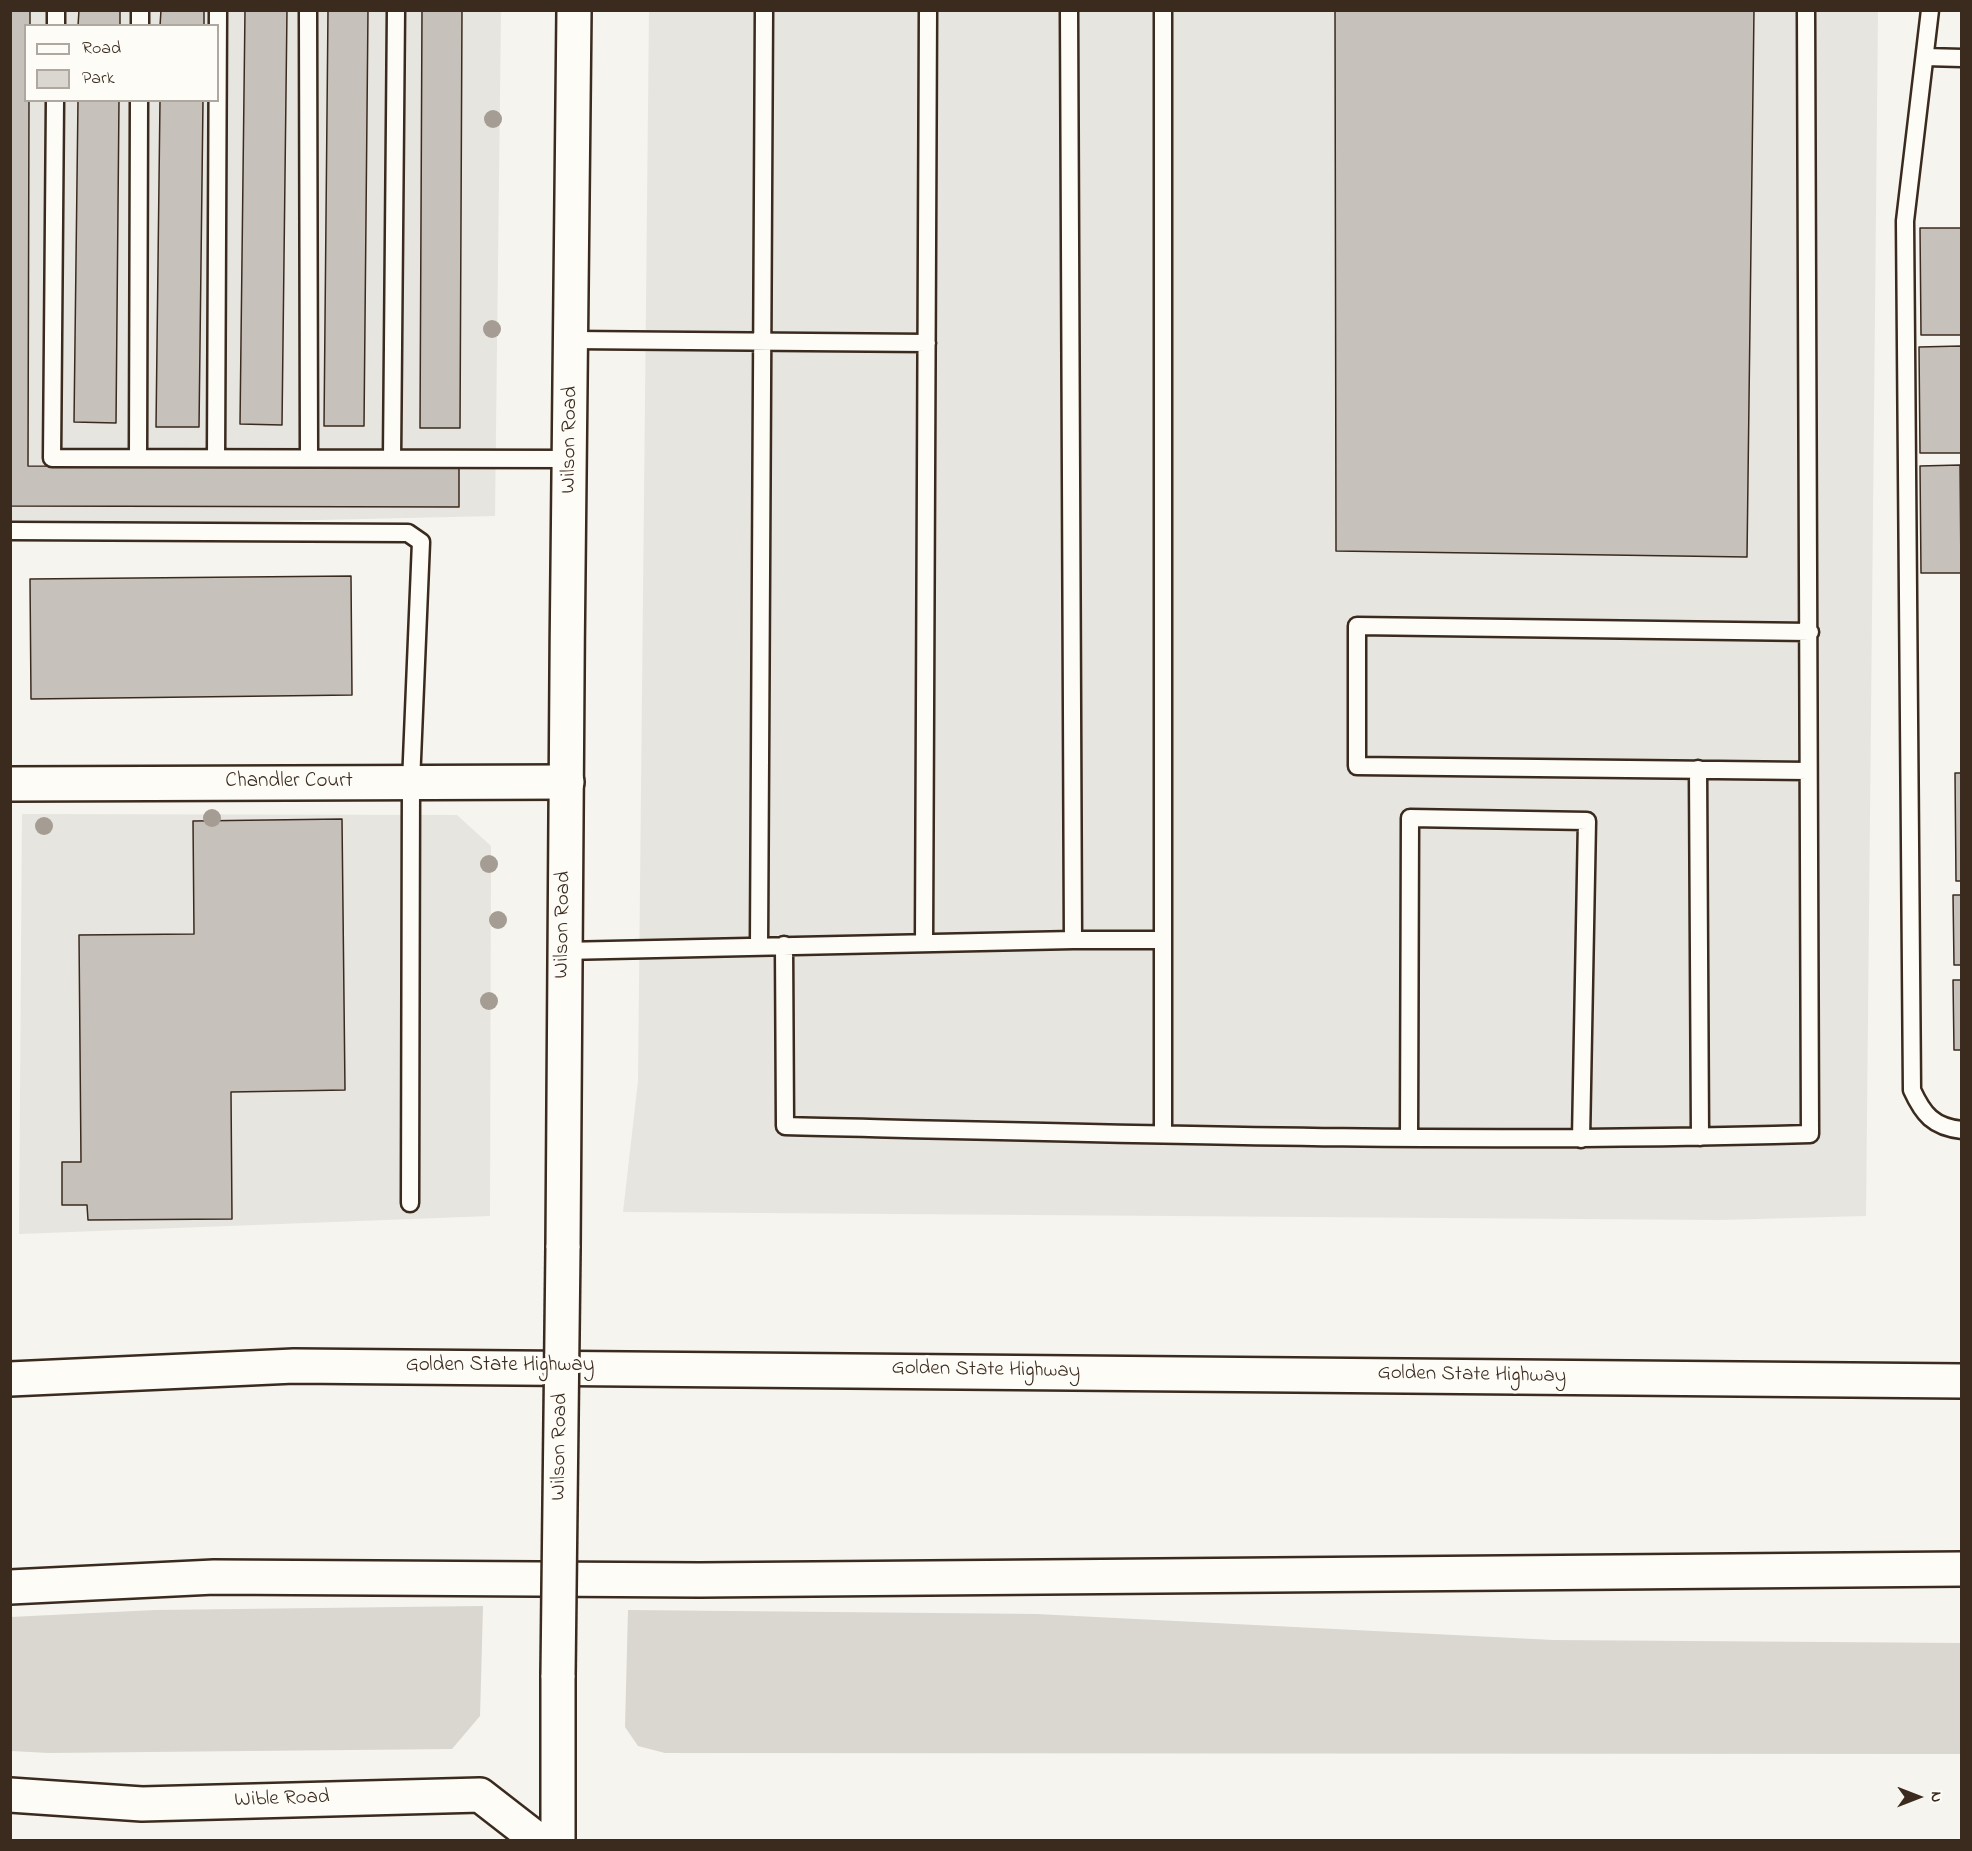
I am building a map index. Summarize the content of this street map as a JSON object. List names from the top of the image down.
{
  "streets": {
    "main road": [
      "Wilson Road",
      "Chandler Court",
      "Golden State Highway",
      "Wible Road"
    ]
  },
  "crossings": [
    ["Wilson Road", "Chandler Court"]
  ],
  "legend": ["Road", "Park"],
  "north": "right"
}
